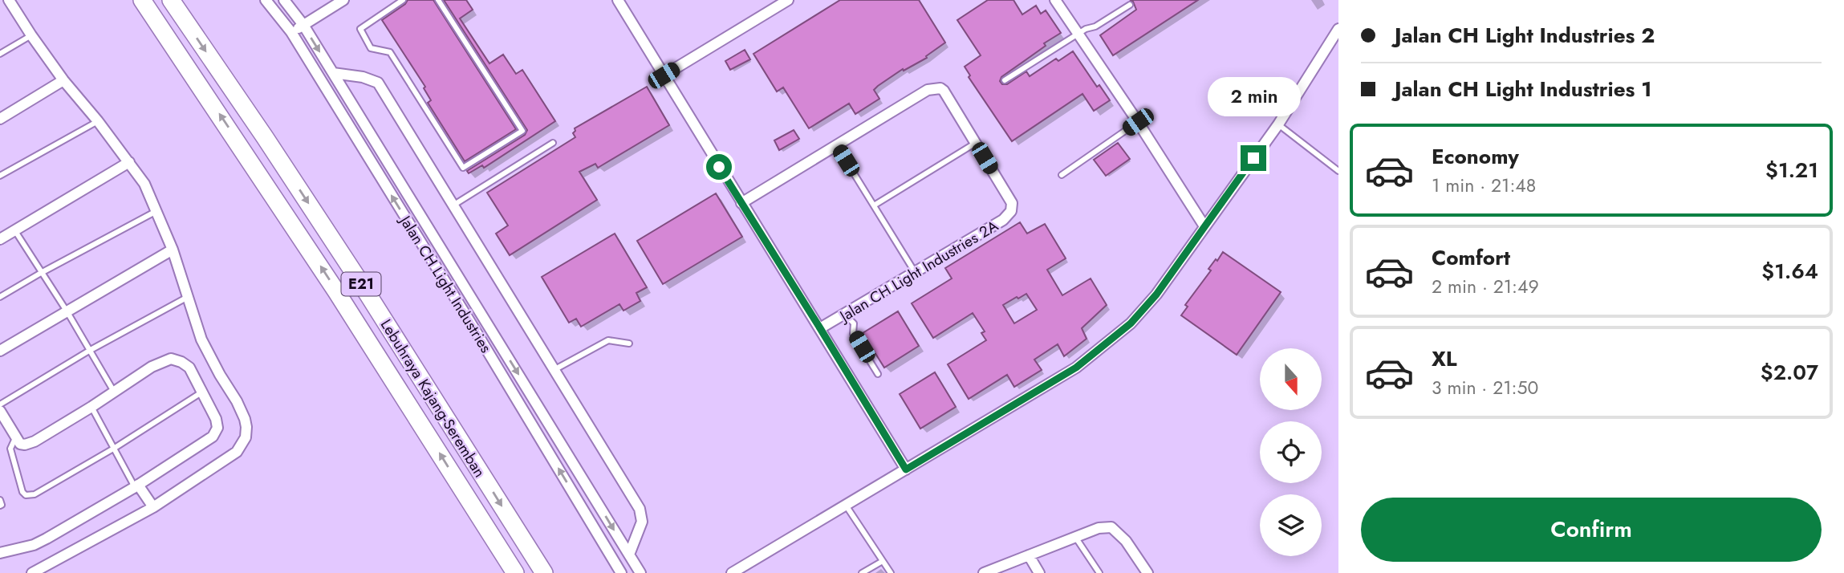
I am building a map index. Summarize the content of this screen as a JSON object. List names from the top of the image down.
{
  "streets": {
    "highway": ["E21", "Lebuhraya Kajang-Seremban"],
    "street": ["Jalan CH Light Industries 2A", "Jalan CH Light Industries"]
  },
  "north": "bottom",
  "page": {
    "banner": ["Jalan CH Light Industries 2", "Jalan CH Light Industries 1"],
    "bubble": "2 min",
    "list": [
      {
        "name": "Economy",
        "note": "1 min · 21:48",
        "value": "$1.21"
      },
      {
        "name": "Comfort",
        "note": "2 min · 21:49",
        "value": "$1.64"
      },
      {
        "name": "XL",
        "note": "3 min · 21:50",
        "value": "$2.07"
      }
    ],
    "buttons": "Confirm"
  }
}
